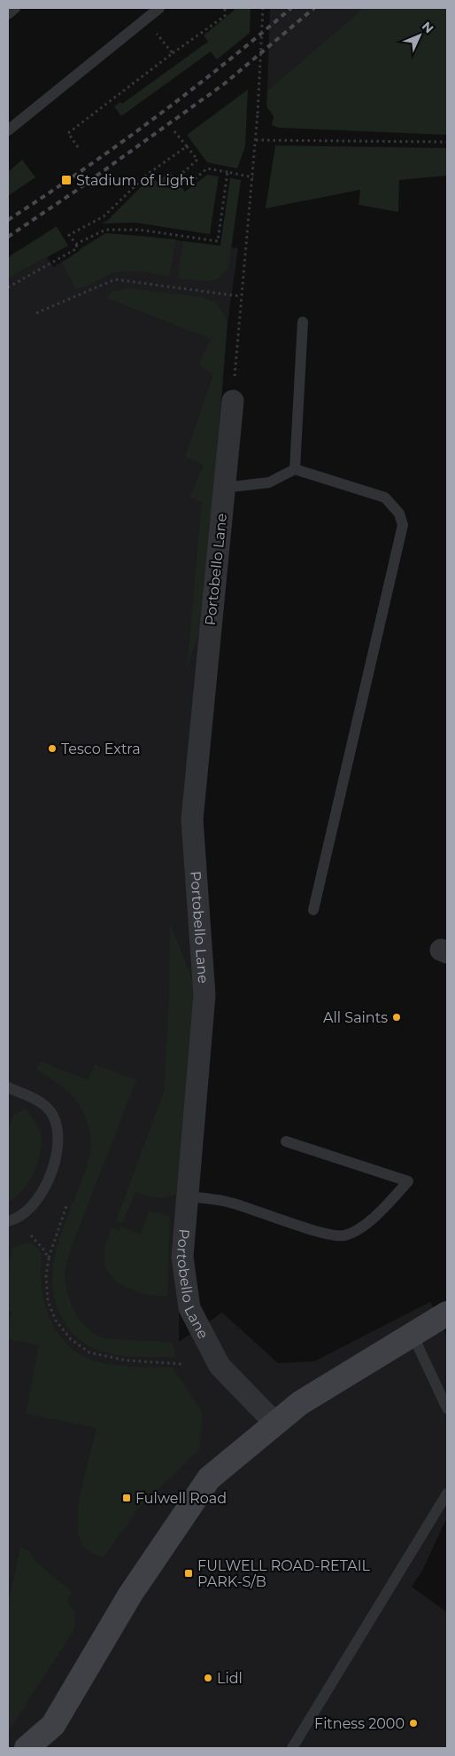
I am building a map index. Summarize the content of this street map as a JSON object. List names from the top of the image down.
{
  "streets": {
    "street": ["Portobello Lane"]
  },
  "places": {
    "transit": ["Stadium of Light", "Fulwell Road", "FULWELL ROAD-RETAIL PARK-S/B"],
    "other": [
      "Tesco Extra",
      "All Saints",
      "Lidl",
      "Fitness 2000"
    ]
  },
  "north": "top right"
}
